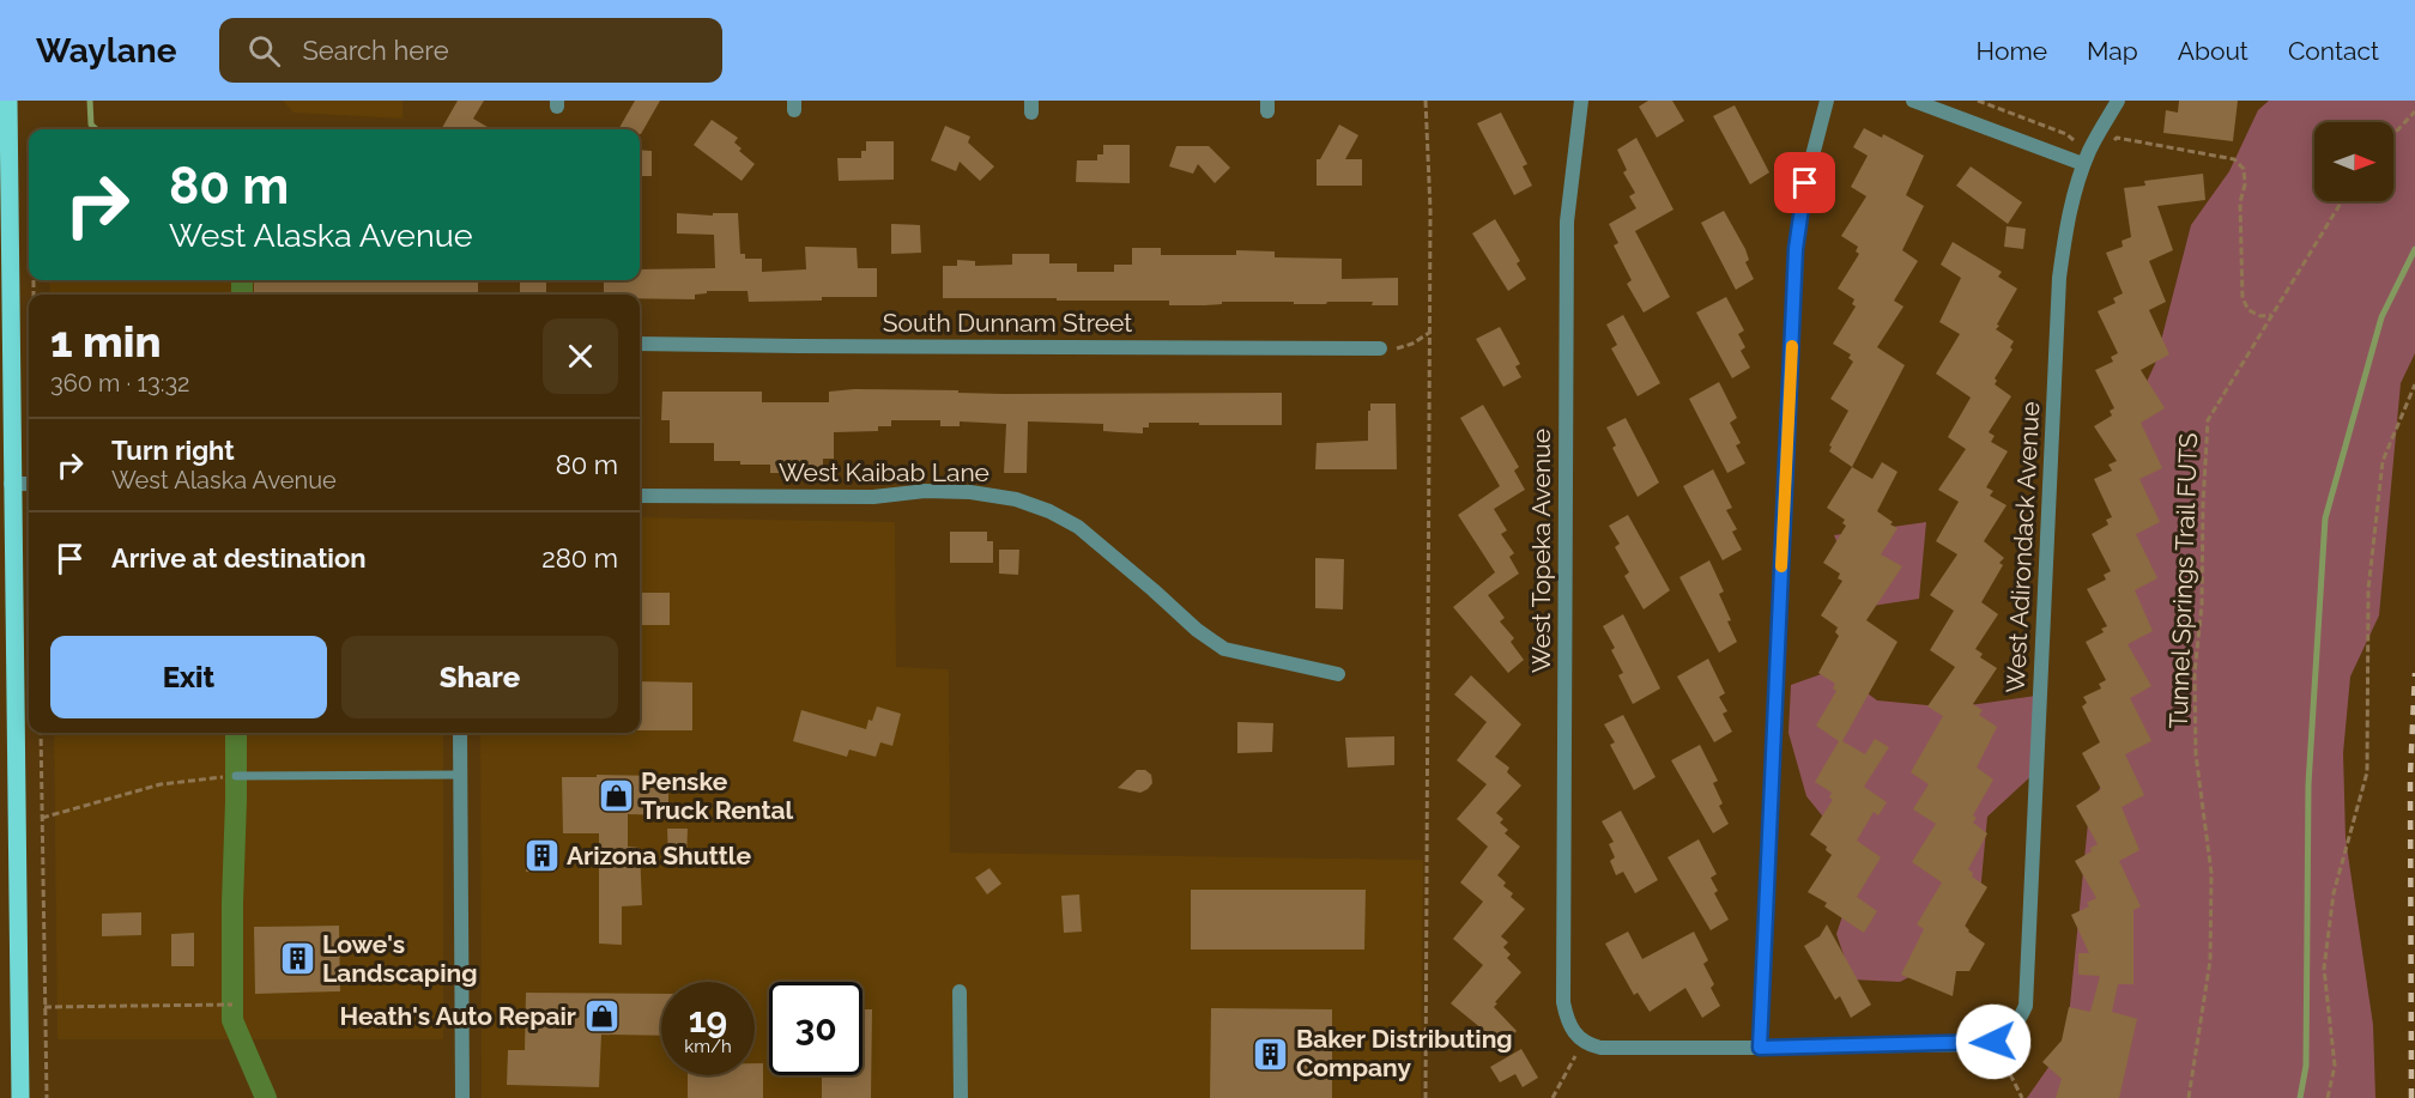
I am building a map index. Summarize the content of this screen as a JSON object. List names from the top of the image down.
{
  "streets": {
    "street": [
      "South Dunnam Street",
      "West Kaibab Lane",
      "West Adirondack Avenue",
      "West Topeka Avenue"
    ],
    "path": ["Tunnel Springs Trail FUTS"]
  },
  "places": {
    "shop": ["Penske Truck Rental", "Heath's Auto Repair"],
    "building": ["Arizona Shuttle", "Lowe's Landscaping", "Baker Distributing Company"]
  },
  "north": "right",
  "page": {
    "header": "Waylane",
    "search": "Search here",
    "nav": [
      "Home",
      "Map",
      "About",
      "Contact"
    ],
    "turn": ["80 m", "West Alaska Avenue"],
    "heading": ["1 min", "360 m · 13:32"],
    "list": [
      {
        "name": "Turn right",
        "note": "West Alaska Avenue",
        "value": "80 m"
      },
      {
        "name": "Arrive at destination",
        "value": "280 m"
      }
    ],
    "buttons": ["Exit", "Share"],
    "speed": "19 km/h",
    "limit": "30"
  }
}
